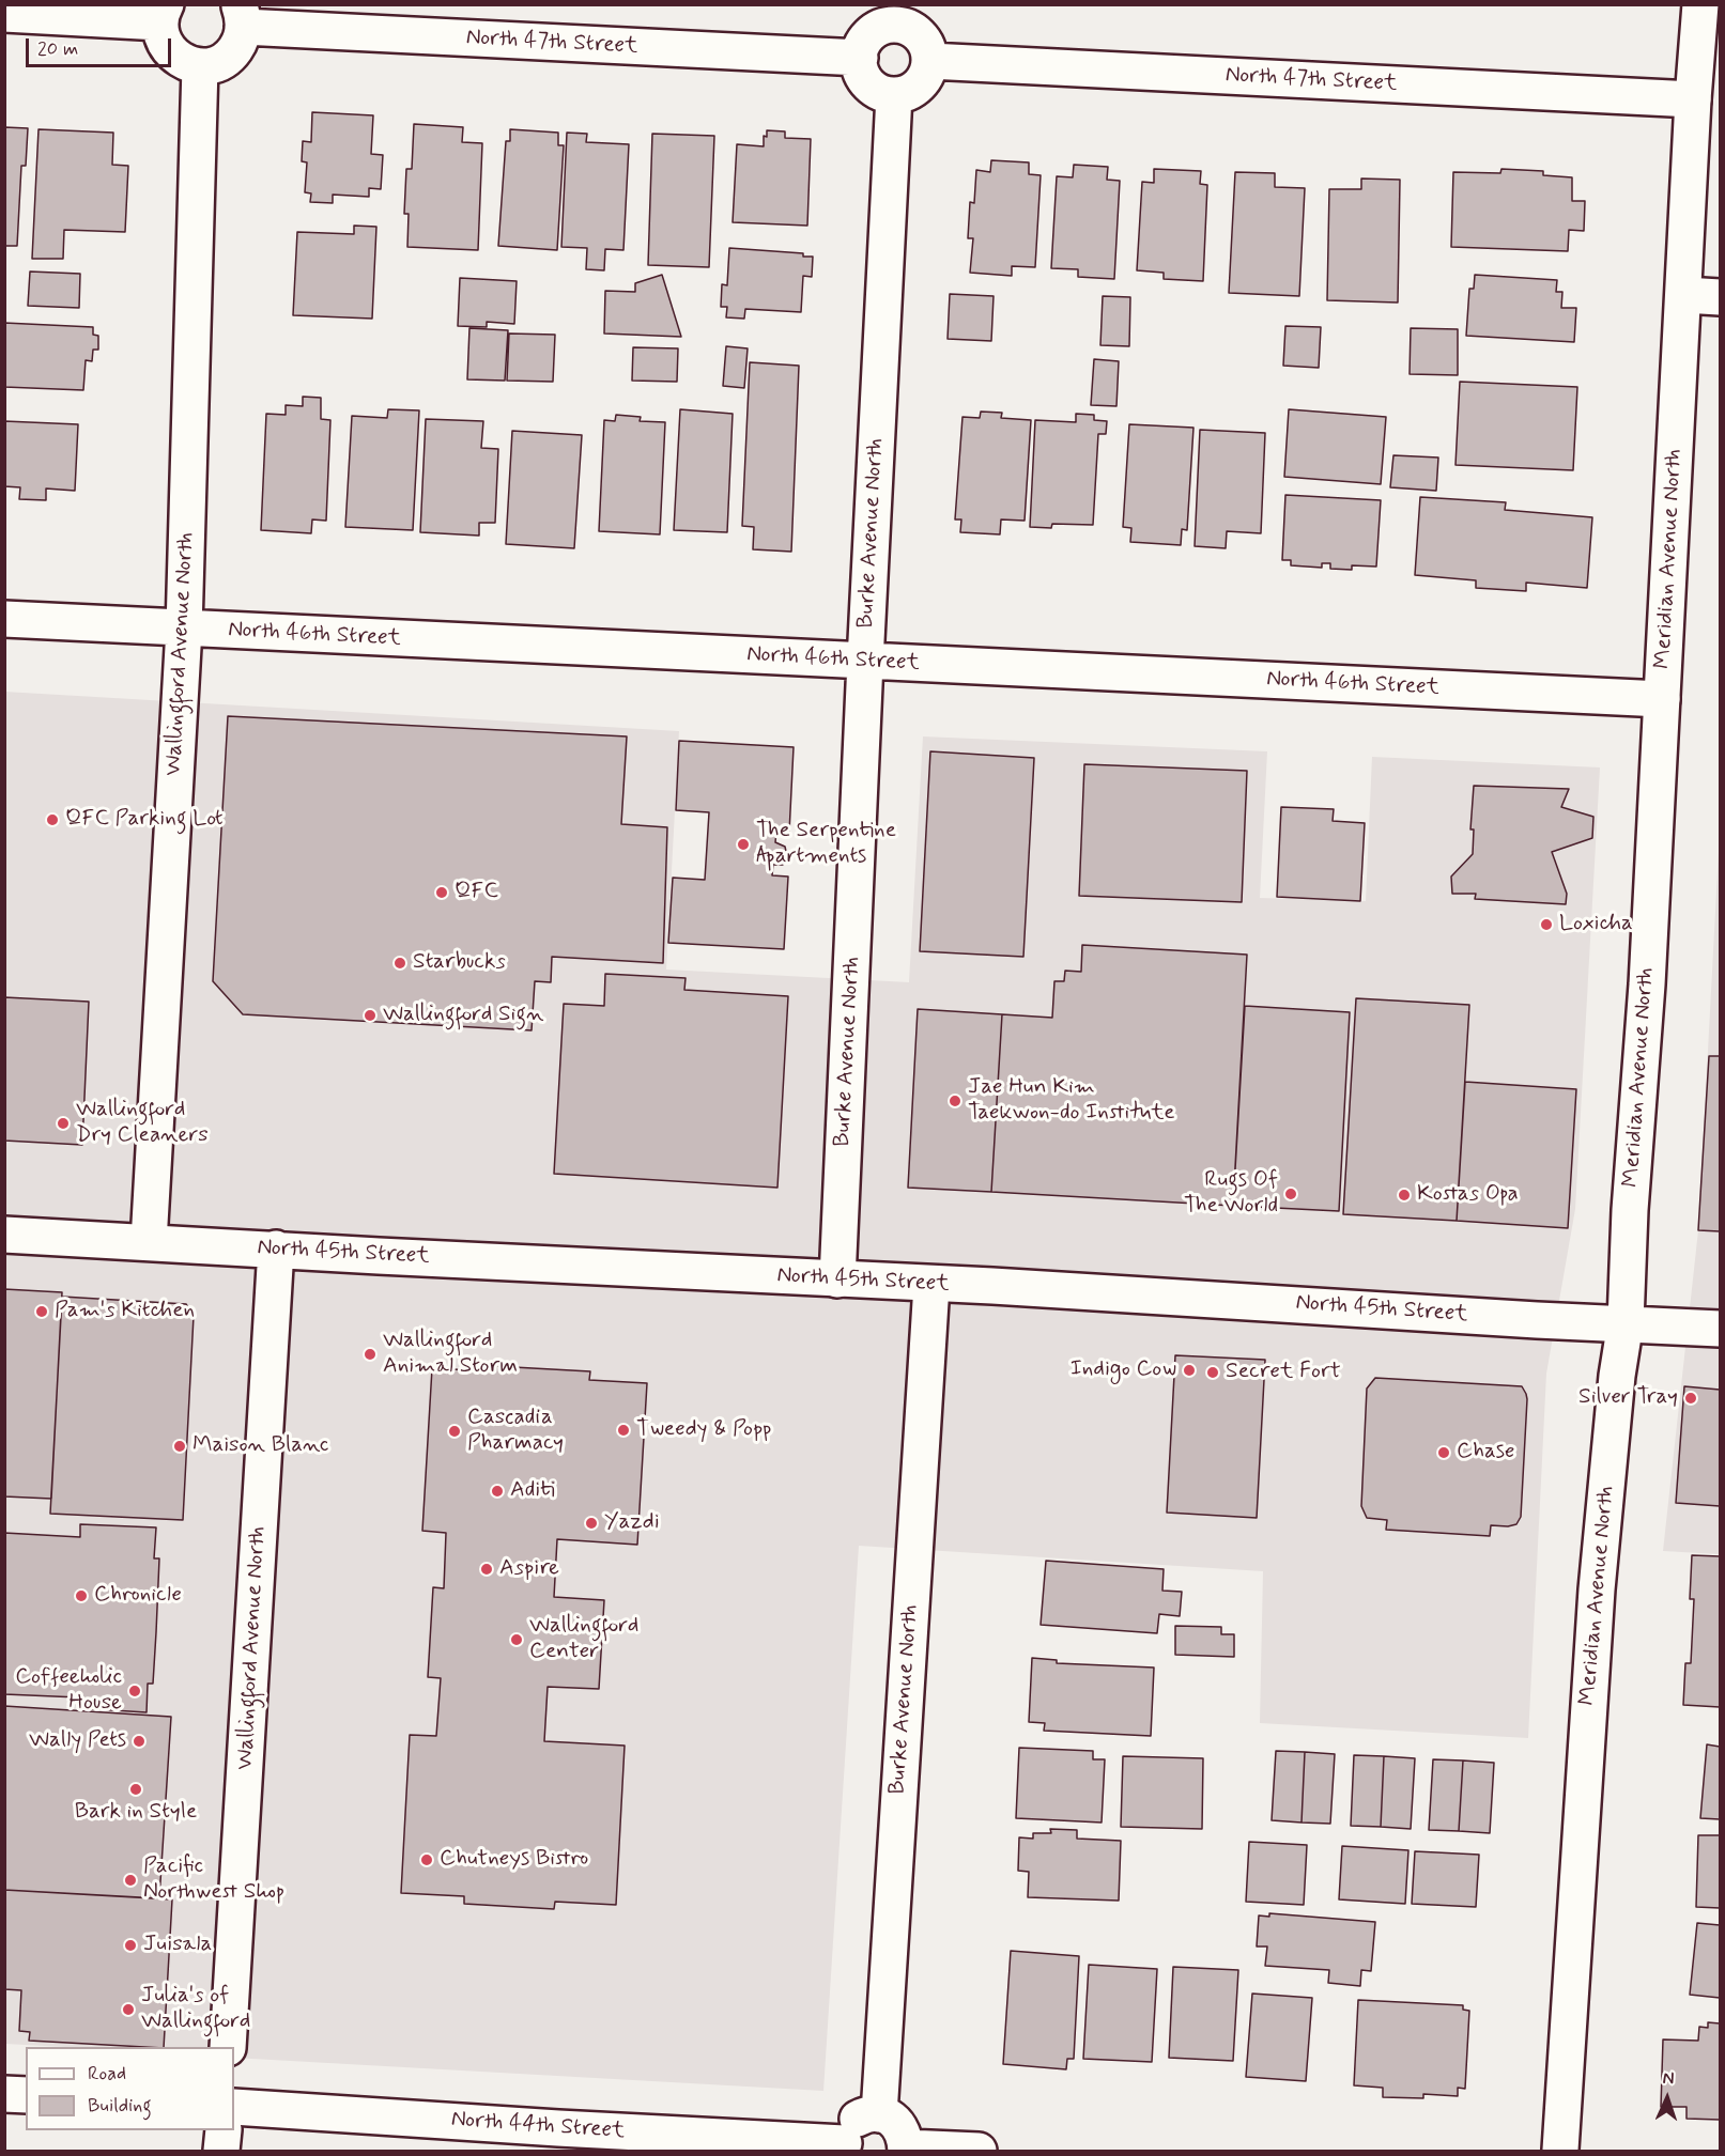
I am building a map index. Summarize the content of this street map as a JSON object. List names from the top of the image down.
{
  "streets": {
    "street": [
      "North 47th Street",
      "Burke Avenue North",
      "Meridian Avenue North",
      "North 46th Street",
      "Wallingford Avenue North",
      "North 45th Street",
      "North 44th Street"
    ]
  },
  "crossings": [
    ["North 47th Street", "Burke Avenue North"],
    ["North 47th Street", "Meridian Avenue North"],
    ["Burke Avenue North", "North 46th Street"],
    ["Burke Avenue North", "North 45th Street"],
    ["Meridian Avenue North", "North 46th Street"],
    ["Meridian Avenue North", "North 45th Street"],
    ["North 46th Street", "Wallingford Avenue North"],
    ["Wallingford Avenue North", "North 45th Street"]
  ],
  "places": [
    "QFC Parking Lot",
    "The Serpentine Apartments",
    "QFC",
    "Loxicha",
    "Starbucks",
    "Wallingford Sign",
    "Jae Hun Kim Taekwon-do Institute",
    "Wallingford Dry Cleaners",
    "Rugs Of The World",
    "Kostas Opa",
    "Pam's Kitchen",
    "Wallingford Animal Storm",
    "Indigo Cow",
    "Secret Fort",
    "Silver Tray",
    "Tweedy & Popp",
    "Cascadia Pharmacy",
    "Maison Blanc",
    "Chase",
    "Aditi",
    "Yazdi",
    "Aspire",
    "Chronicle",
    "Wallingford Center",
    "Coffeeholic House",
    "Wally Pets",
    "Bark in Style",
    "Chutneys Bistro",
    "Pacific Northwest Shop",
    "Juisala",
    "Julia's of Wallingford"
  ],
  "legend": ["Road", "Building"],
  "scale_bar": "20 m",
  "north": "top"
}
